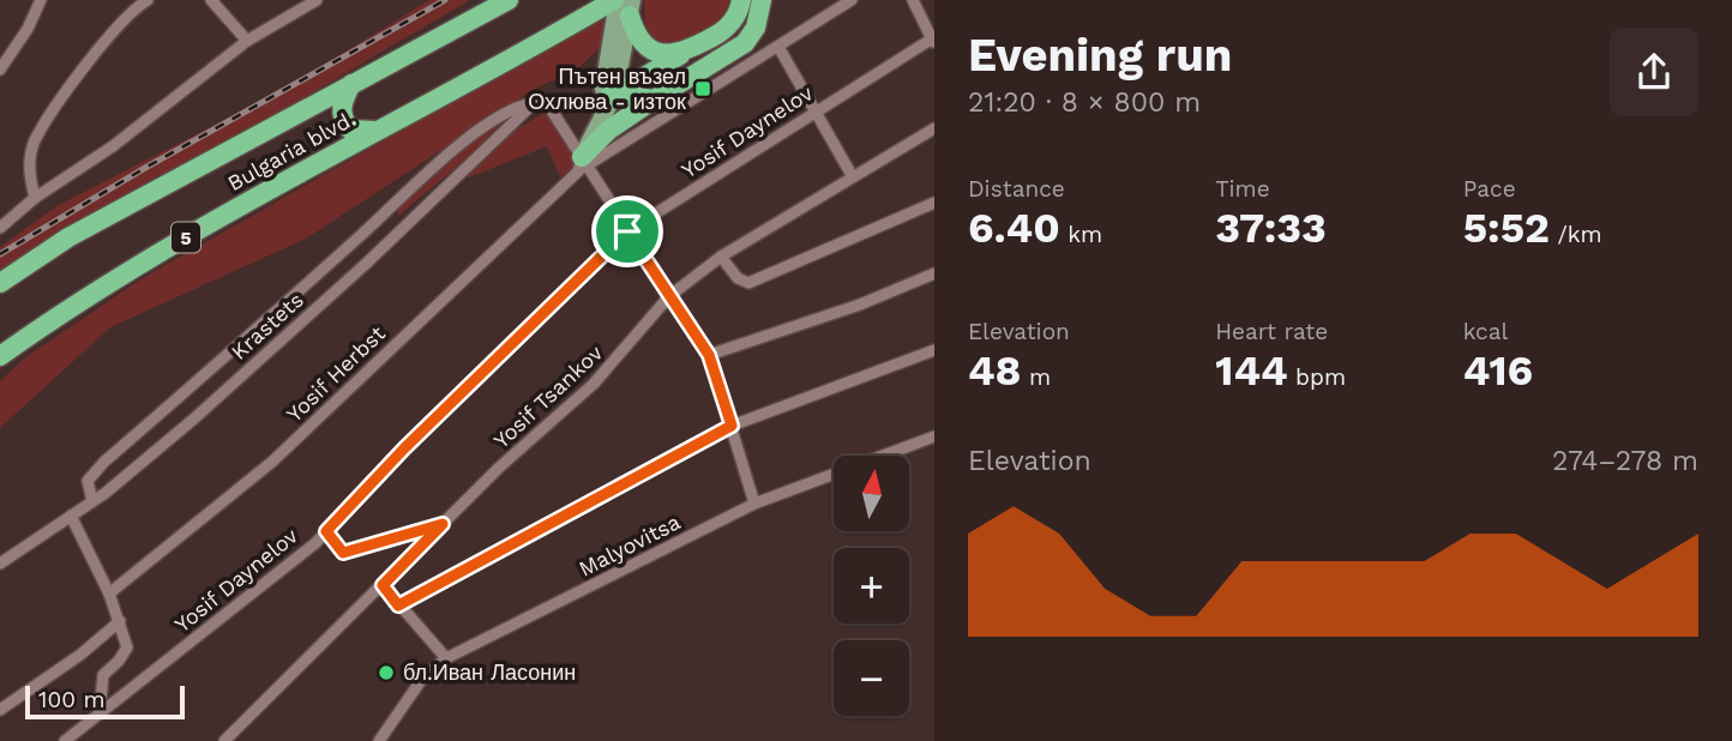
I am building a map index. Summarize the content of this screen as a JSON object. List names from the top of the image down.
{
  "streets": {
    "highway": ["Bulgaria blvd.", "5"],
    "street": [
      "Yosif Daynelov",
      "Krastets",
      "Yosif Herbst",
      "Yosif Tsankov",
      "Malyovitsa"
    ]
  },
  "places": {
    "transit": ["Пътен възел Охлюва - изток"],
    "other": ["бл.Иван Ласонин"]
  },
  "scale_bar": "100 m",
  "north": "top",
  "page": {
    "heading": ["Evening run", "21:20 · 8 × 800 m"],
    "stats": [
      ["Distance", "6.40 km"],
      ["Time", "37:33"],
      ["Pace", "5:52 /km"],
      ["Elevation", "48 m"],
      ["Heart rate", "144 bpm"],
      ["kcal", "416"]
    ],
    "chart": ["Elevation", "274–278 m"],
    "map_buttons": ["+", "−"],
    "scale": "100 m"
  }
}
